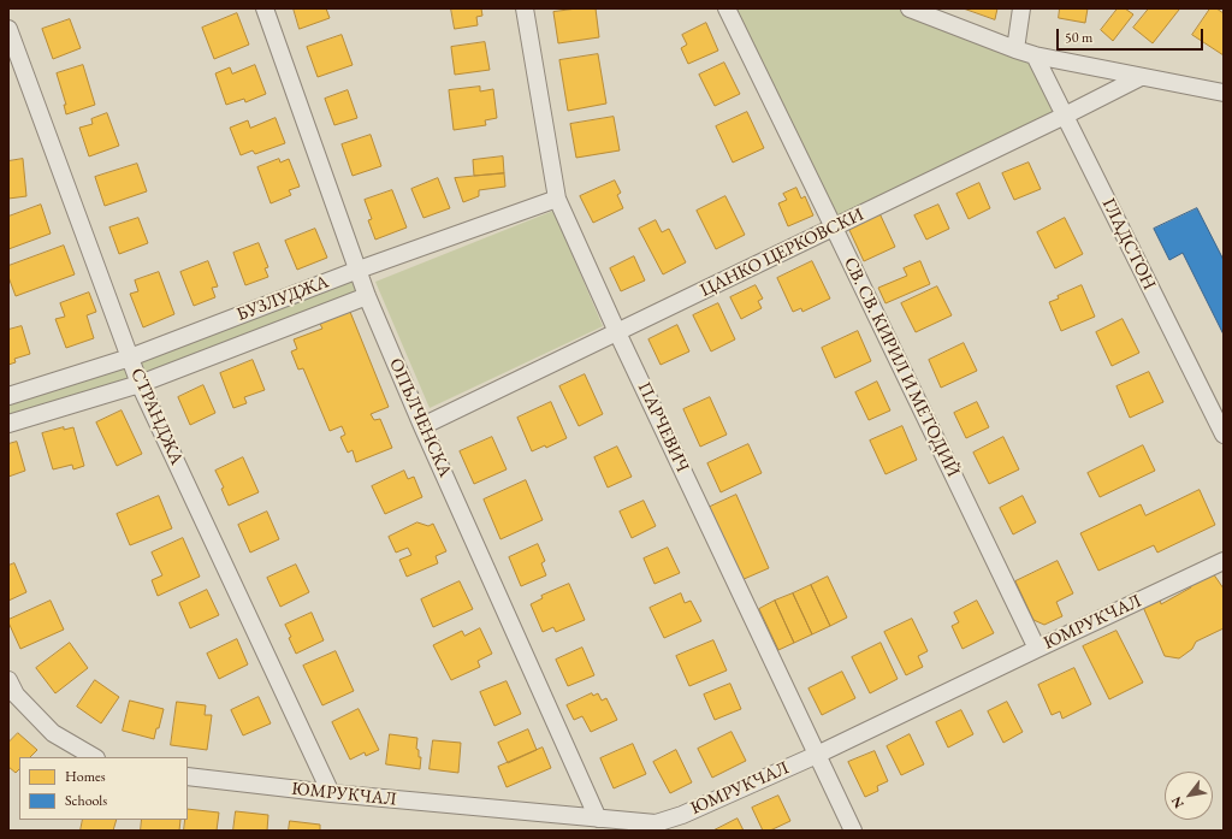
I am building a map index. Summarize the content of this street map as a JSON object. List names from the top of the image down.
{
  "streets": {
    "street": [
      "ГЛАДСТОН",
      "ЦАНКО ЦЕРКОВСКИ",
      "БУЗЛУДЖА",
      "СВ. СВ. КИРИЛ И МЕТОДИЙ",
      "СТРАНДЖА",
      "ОПЪЛЧЕНСКА",
      "ПАРЧЕВИЧ",
      "ЮМРУКЧАЛ"
    ]
  },
  "crossings": [
    ["ГЛАДСТОН", "ЦАНКО ЦЕРКОВСКИ"],
    ["ЦАНКО ЦЕРКОВСКИ", "СВ. СВ. КИРИЛ И МЕТОДИЙ"],
    ["ЦАНКО ЦЕРКОВСКИ", "ОПЪЛЧЕНСКА"],
    ["ЦАНКО ЦЕРКОВСКИ", "ПАРЧЕВИЧ"],
    ["БУЗЛУДЖА", "СТРАНДЖА"],
    ["БУЗЛУДЖА", "ОПЪЛЧЕНСКА"],
    ["БУЗЛУДЖА", "ПАРЧЕВИЧ"],
    ["СВ. СВ. КИРИЛ И МЕТОДИЙ", "ЮМРУКЧАЛ"],
    ["СТРАНДЖА", "ЮМРУКЧАЛ"],
    ["ОПЪЛЧЕНСКА", "ЮМРУКЧАЛ"],
    ["ПАРЧЕВИЧ", "ЮМРУКЧАЛ"]
  ],
  "legend": ["Homes", "Schools"],
  "scale_bar": "50 m",
  "north": "bottom left"
}
